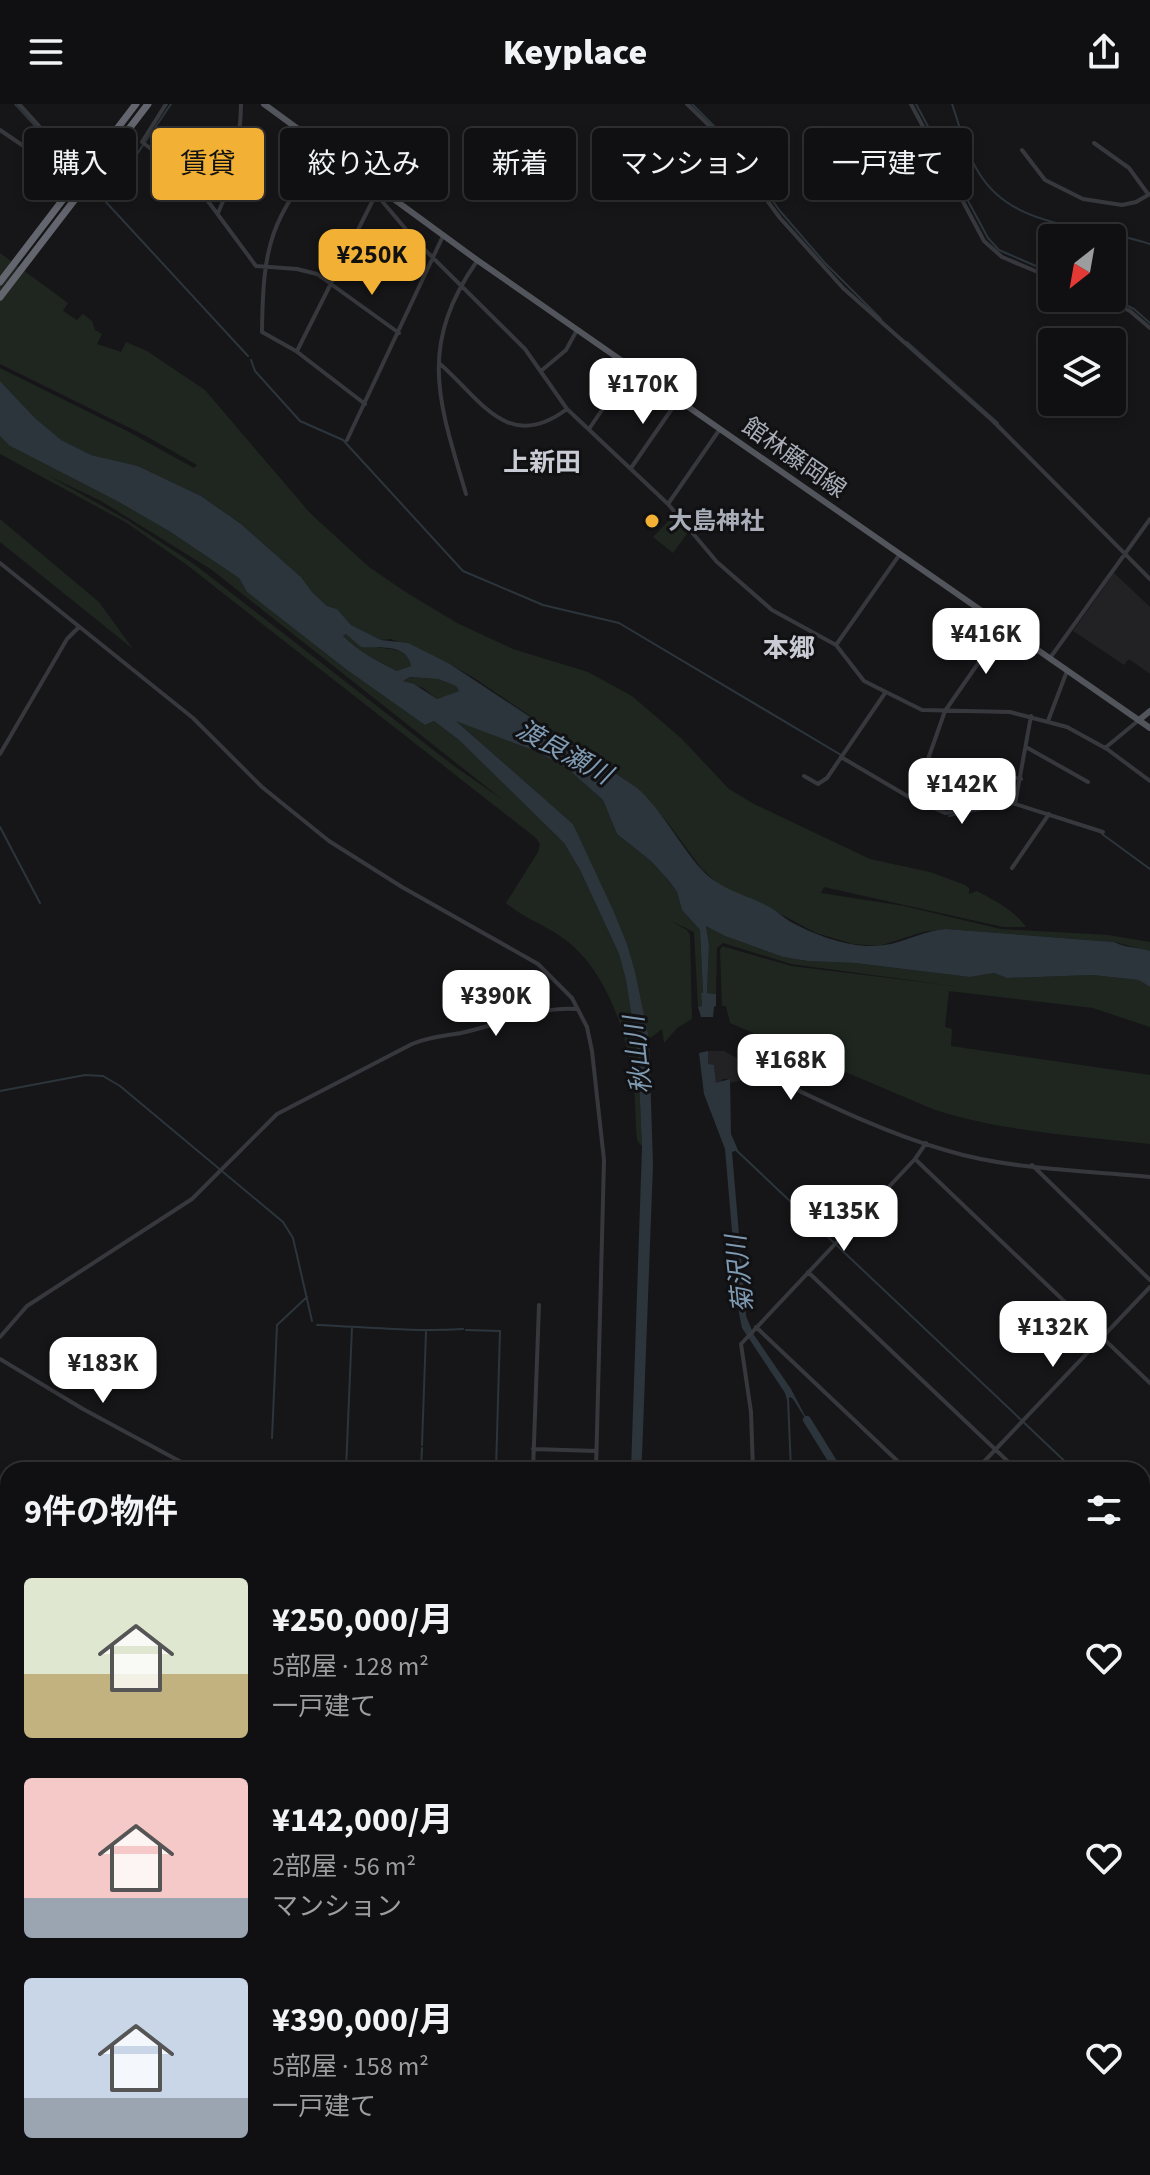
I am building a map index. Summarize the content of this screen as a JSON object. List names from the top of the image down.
{
  "streets": {
    "main road": ["館林藤岡線"]
  },
  "districts": ["上新田", "本郷"],
  "water": ["渡良瀬川", "秋山川", "菊沢川"],
  "places": ["大島神社"],
  "north": "bottom left",
  "page": {
    "header": "Keyplace",
    "chip": [
      "購入",
      "賃貸",
      "絞り込み",
      "新着",
      "マンション",
      "一戸建て"
    ],
    "price": [
      "¥250K",
      "¥170K",
      "¥416K",
      "¥142K",
      "¥390K",
      "¥168K",
      "¥135K",
      "¥132K",
      "¥183K"
    ],
    "heading": "9件の物件",
    "list": [
      {
        "name": "¥250,000/月",
        "note": "5部屋 · 128 m² · 一戸建て"
      },
      {
        "name": "¥142,000/月",
        "note": "2部屋 · 56 m² · マンション"
      },
      {
        "name": "¥390,000/月",
        "note": "5部屋 · 158 m² · 一戸建て"
      }
    ]
  }
}
